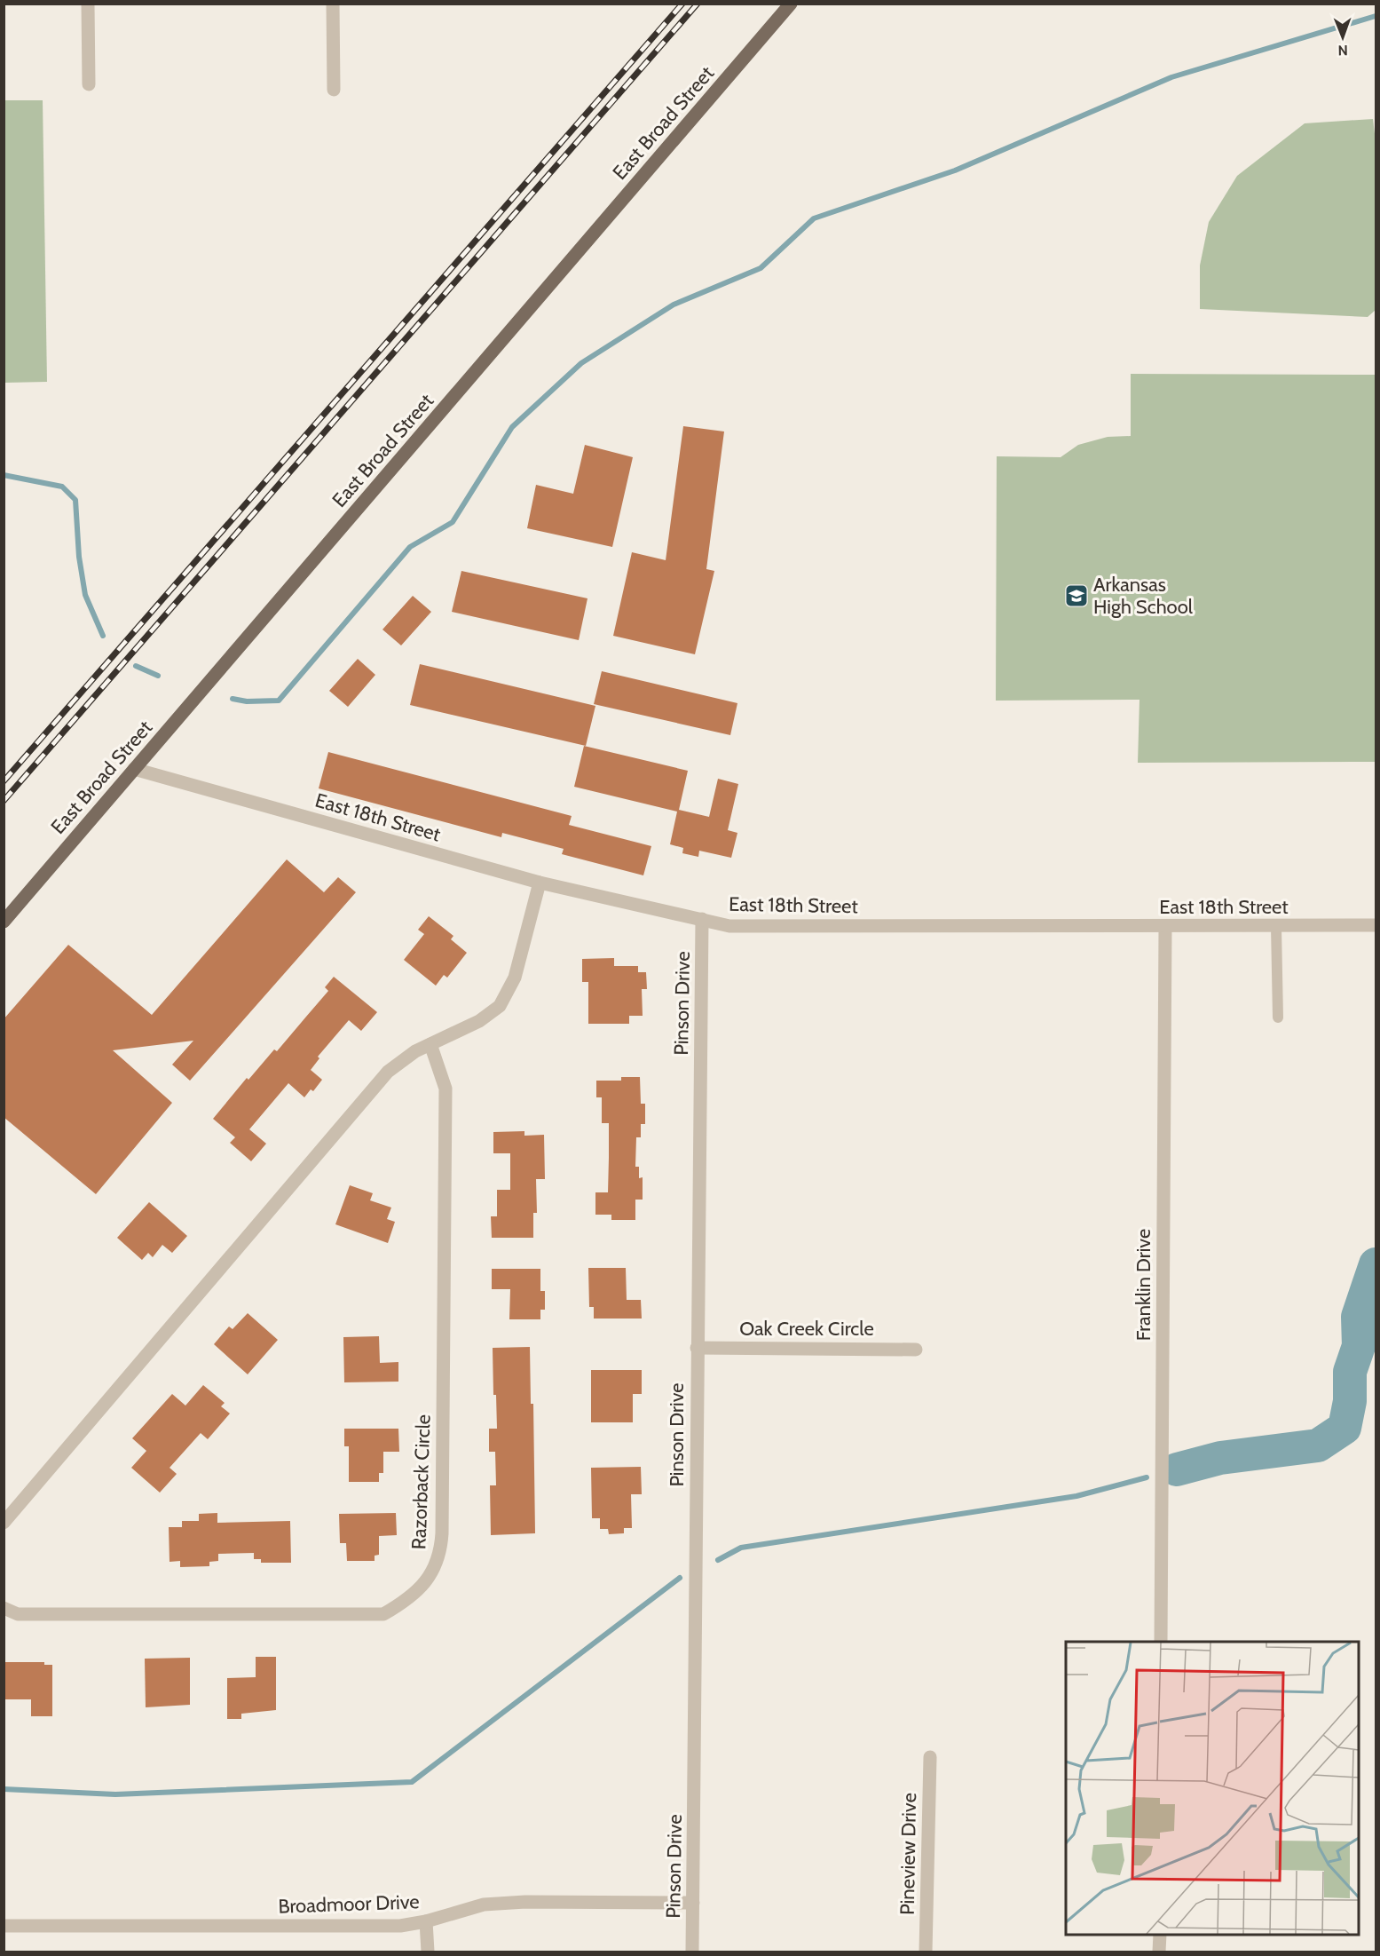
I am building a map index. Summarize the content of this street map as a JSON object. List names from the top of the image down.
{
  "streets": {
    "main road": ["East Broad Street"],
    "street": [
      "East 18th Street",
      "Pinson Drive",
      "Franklin Drive",
      "Oak Creek Circle",
      "Razorback Circle",
      "Pineview Drive",
      "Broadmoor Drive"
    ]
  },
  "crossings": [
    ["East Broad Street", "East 18th Street"],
    ["East 18th Street", "Pinson Drive"],
    ["East 18th Street", "Franklin Drive"],
    ["Pinson Drive", "Oak Creek Circle"],
    ["Pinson Drive", "Broadmoor Drive"]
  ],
  "places": {
    "school or university": ["Arkansas High School"]
  },
  "north": "bottom"
}
